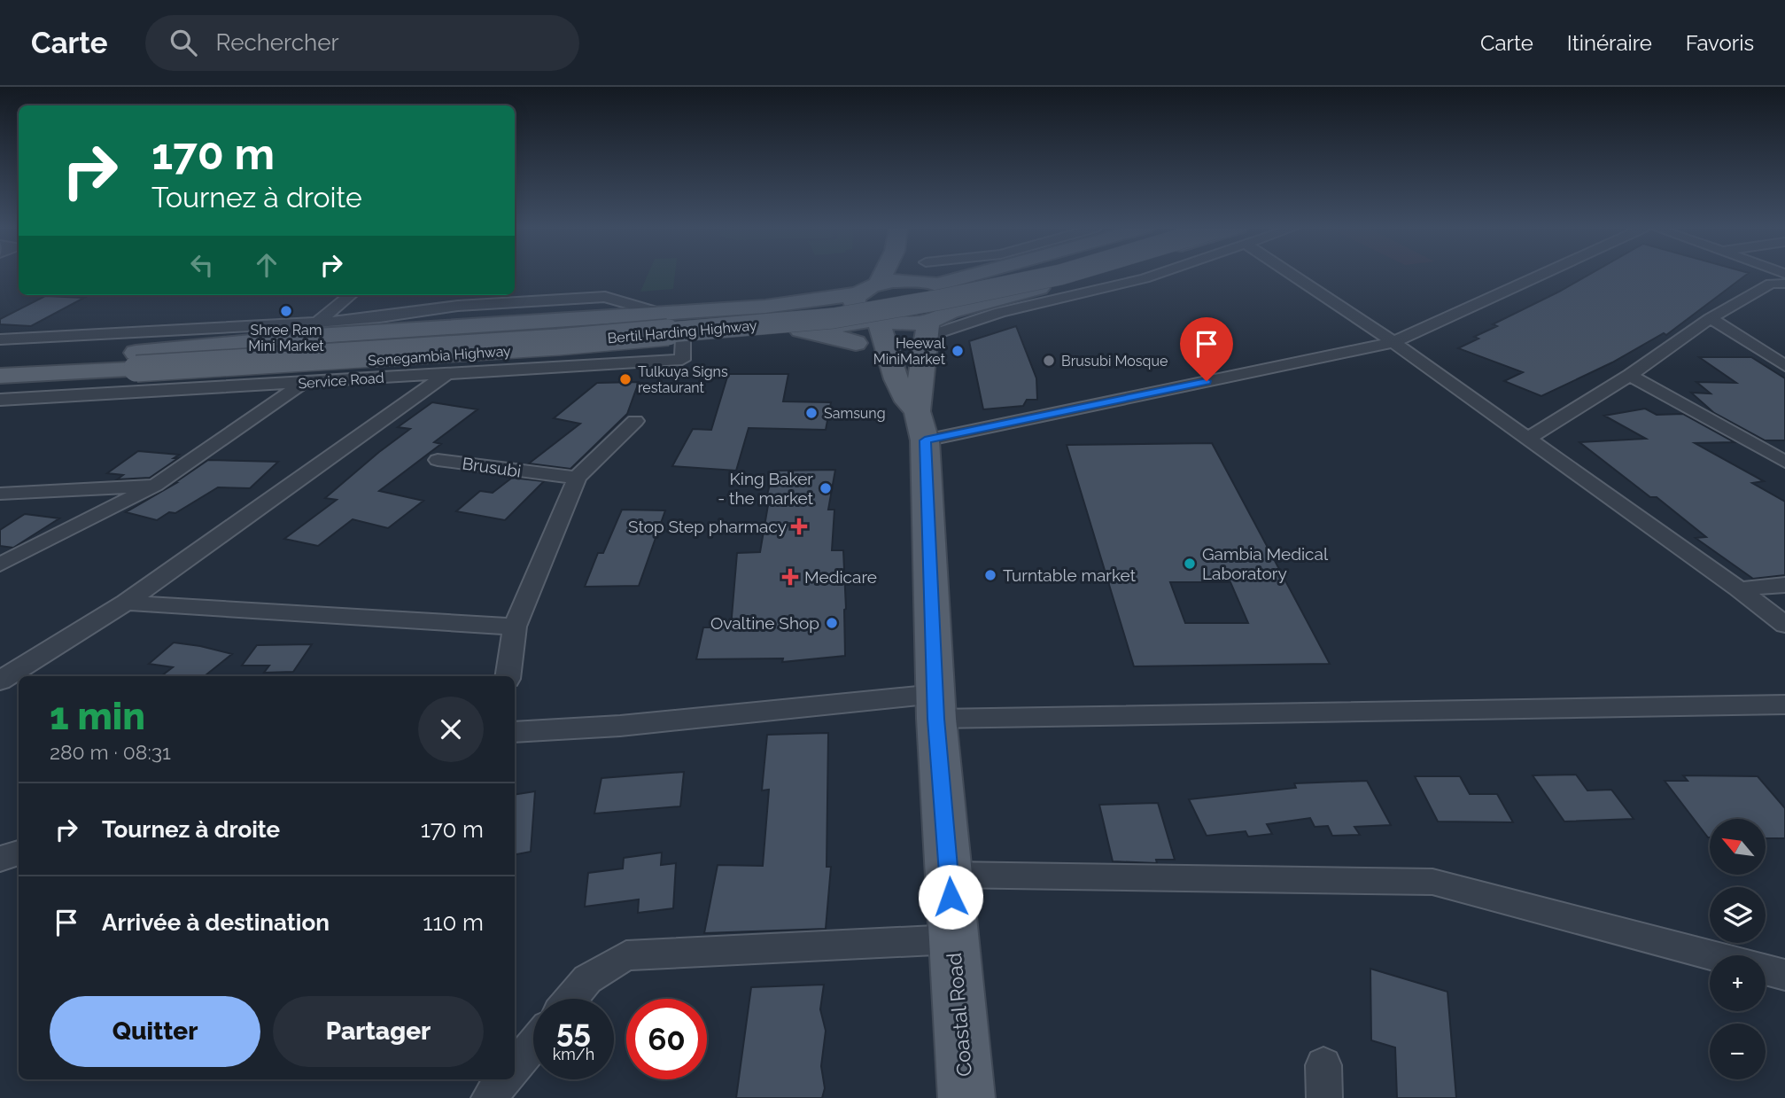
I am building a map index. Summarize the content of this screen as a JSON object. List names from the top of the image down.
{
  "streets": {
    "main road": ["Bertil Harding Highway", "Senegambia Highway", "Coastal Road"],
    "street": ["Service Road", "Brusubi"]
  },
  "crossings": [
    ["Bertil Harding Highway", "Senegambia Highway"],
    ["Senegambia Highway", "Service Road"],
    ["Senegambia Highway", "Coastal Road"]
  ],
  "places": {
    "other": [
      "Shree Ram Mini Market",
      "Heewal MiniMarket",
      "Brusubi Mosque",
      "Tulkuya Signs restaurant",
      "Samsung",
      "King Baker - the market",
      "Gambia Medical Laboratory",
      "Turntable market",
      "Ovaltine Shop"
    ],
    "health": ["Stop Step pharmacy", "Medicare"]
  },
  "north": "top left",
  "page": {
    "header": "Carte",
    "search": "Rechercher",
    "nav": ["Carte", "Itinéraire", "Favoris"],
    "turn": ["170 m", "Tournez à droite"],
    "heading": ["1 min", "280 m · 08:31"],
    "list": [
      {
        "name": "Tournez à droite",
        "value": "170 m"
      },
      {
        "name": "Arrivée à destination",
        "value": "110 m"
      }
    ],
    "map_buttons": ["+", "−"],
    "buttons": ["Quitter", "Partager"],
    "speed": "55 km/h",
    "limit": "60"
  }
}
